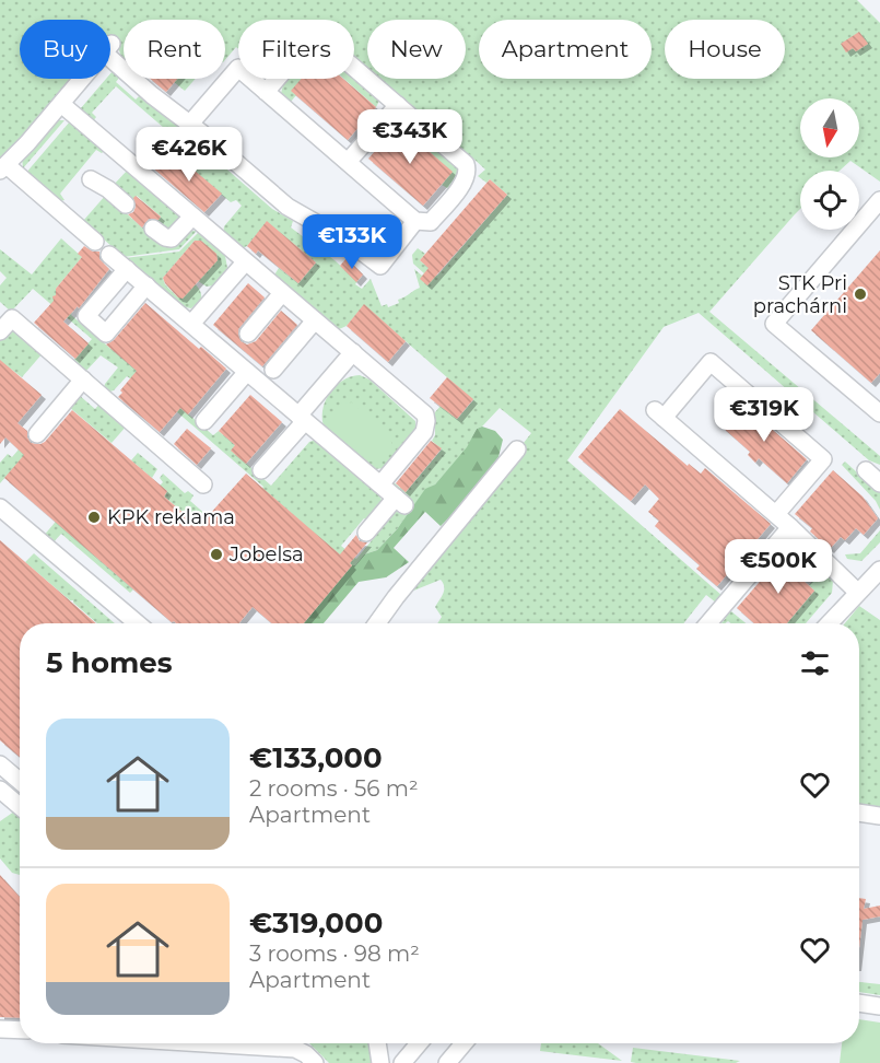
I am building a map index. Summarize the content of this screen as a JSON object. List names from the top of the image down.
{
  "places": ["STK Pri prachárni", "KPK reklama", "Jobelsa"],
  "north": "bottom",
  "page": {
    "chip": [
      "Buy",
      "Rent",
      "Filters",
      "New",
      "Apartment",
      "House"
    ],
    "price": [
      "€343K",
      "€426K",
      "€133K",
      "€319K",
      "€500K"
    ],
    "heading": "5 homes",
    "list": [
      {
        "name": "€133,000",
        "note": "2 rooms · 56 m² · Apartment"
      },
      {
        "name": "€319,000",
        "note": "3 rooms · 98 m² · Apartment"
      }
    ]
  }
}
